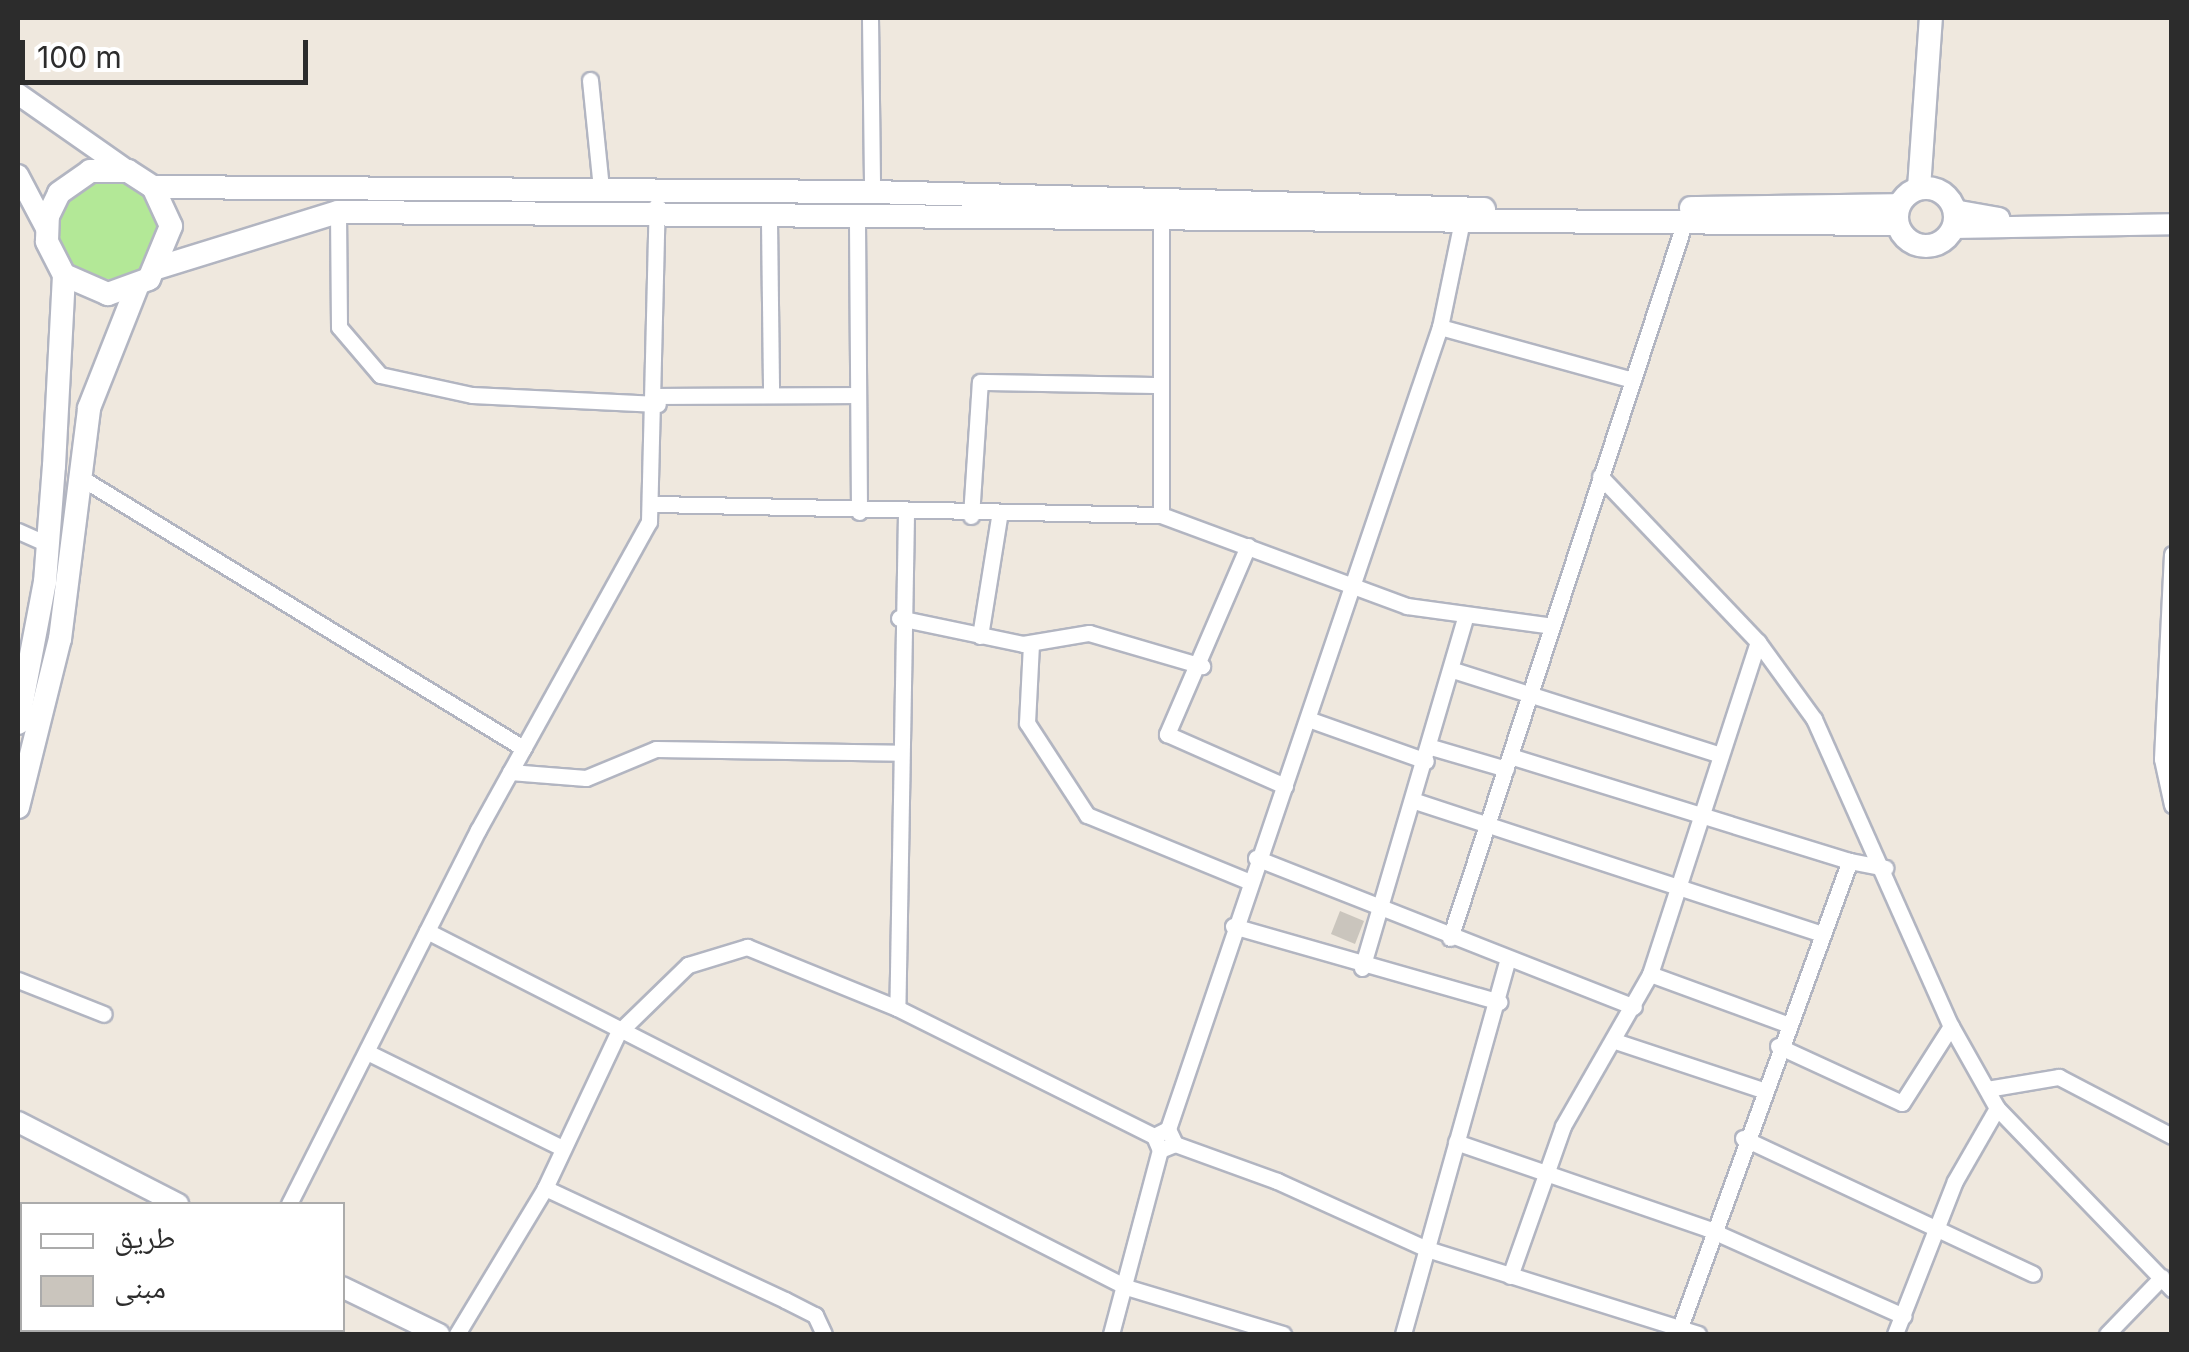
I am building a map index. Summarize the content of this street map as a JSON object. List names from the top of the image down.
{
  "legend": ["طريق", "مبنى"],
  "scale_bar": "100 m"
}
